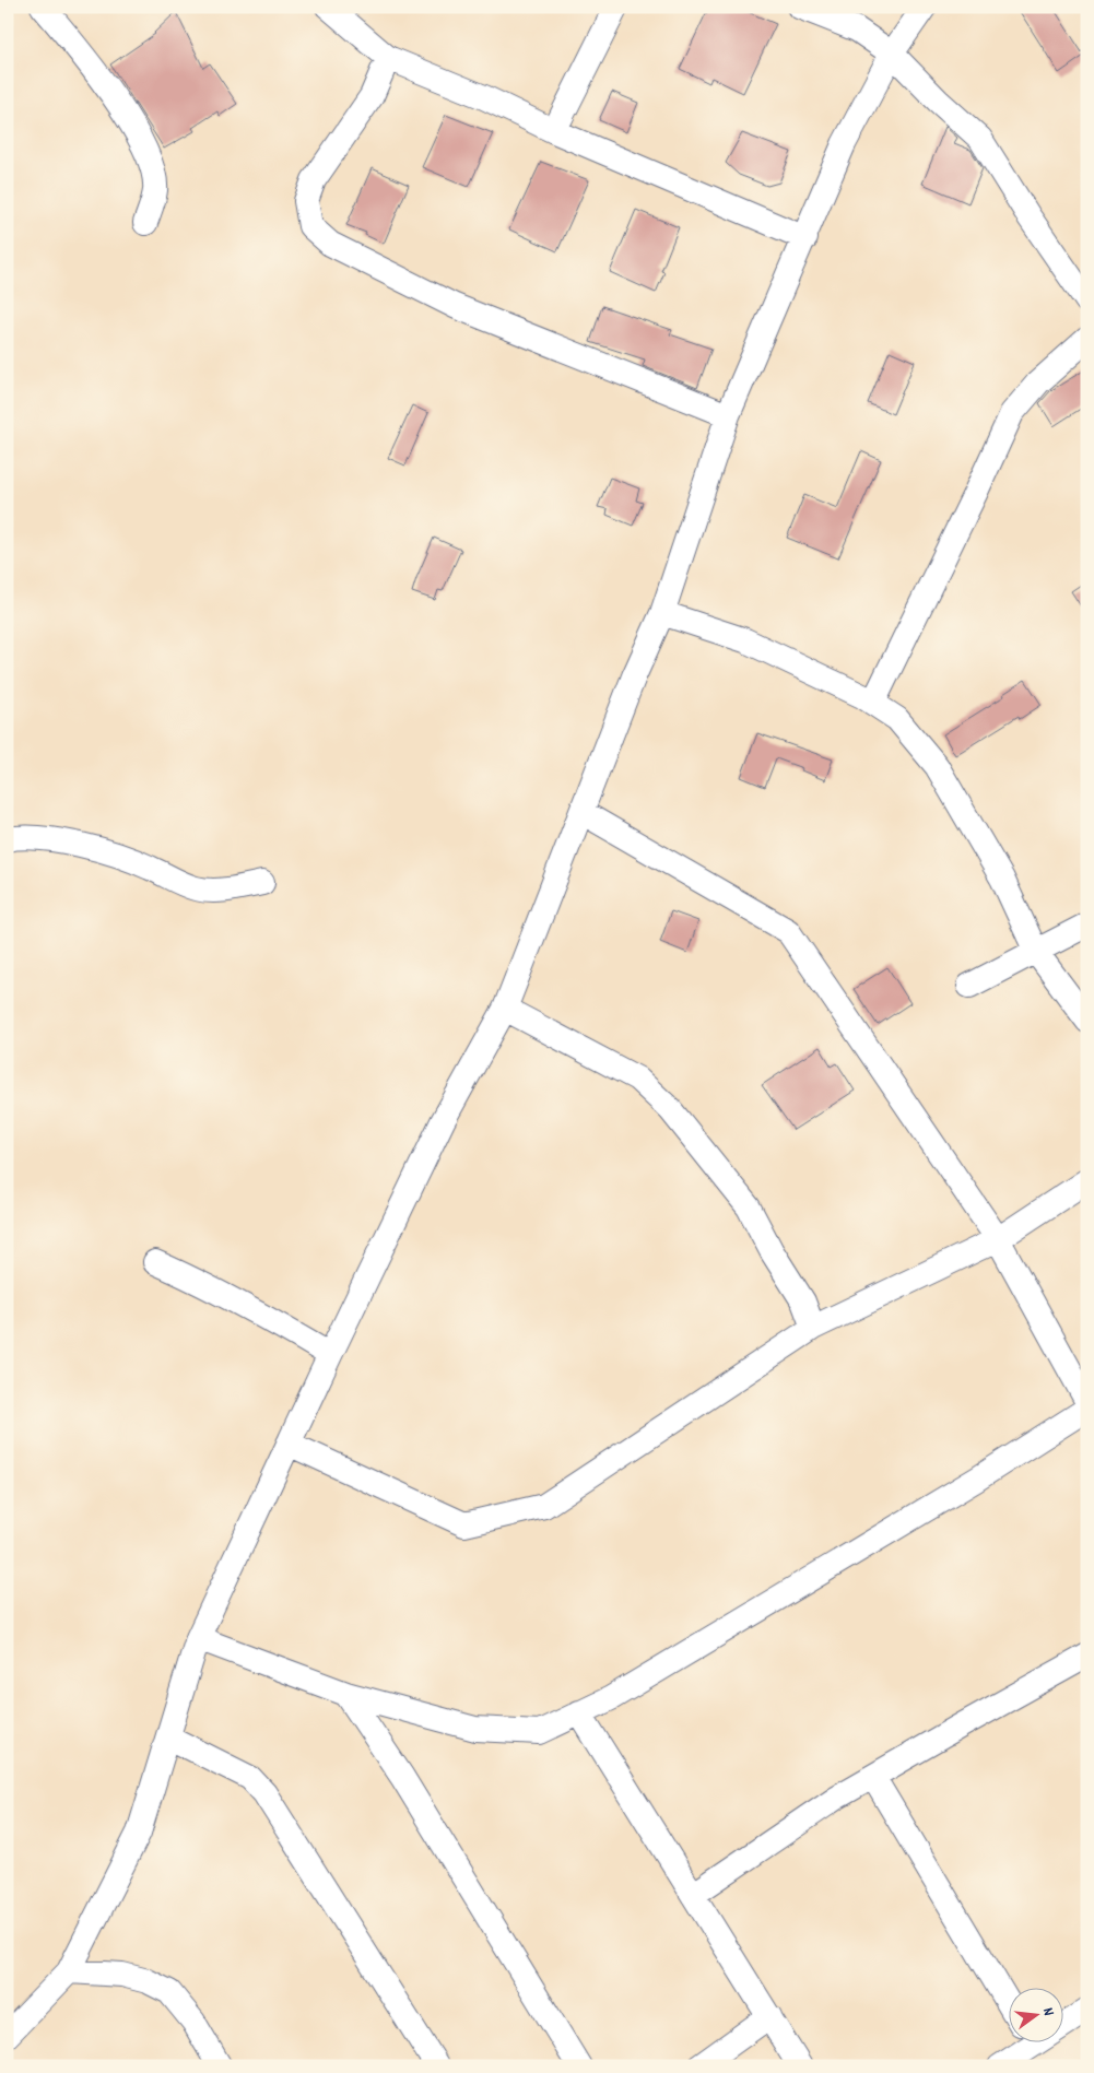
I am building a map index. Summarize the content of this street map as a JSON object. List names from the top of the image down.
{
  "north": "right"
}
